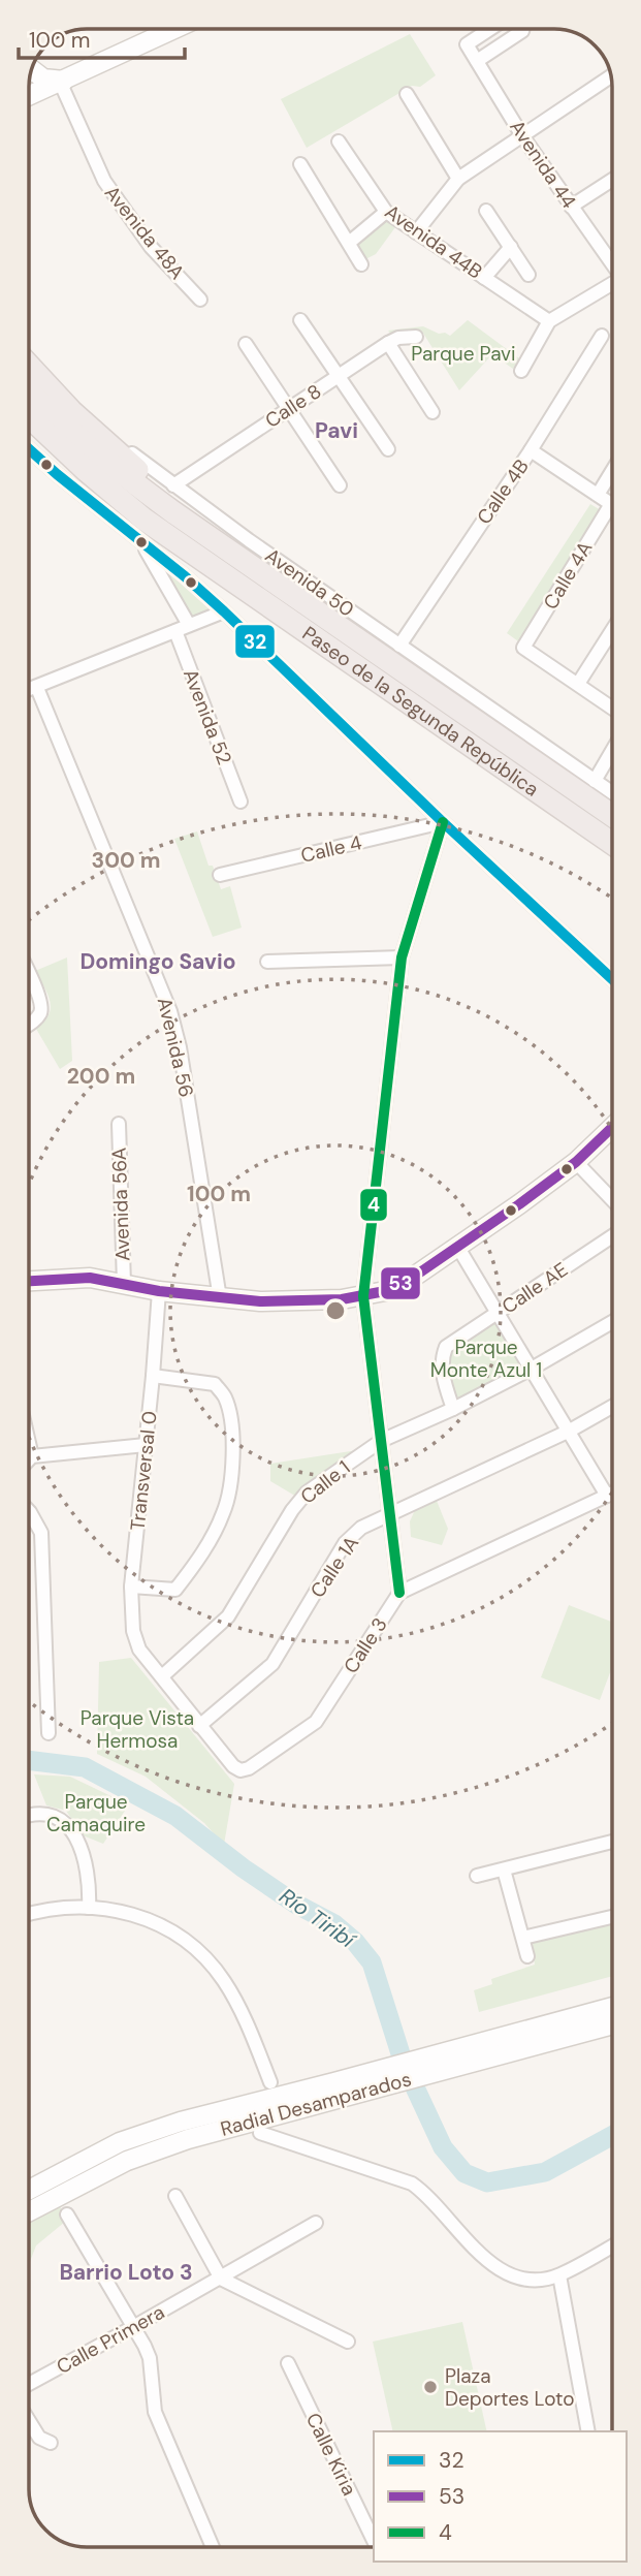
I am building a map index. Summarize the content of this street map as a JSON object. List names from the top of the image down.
{
  "streets": {
    "highway": ["Paseo de la Segunda República"],
    "main road": ["Radial Desamparados"],
    "street": [
      "Avenida 44",
      "Avenida 48A",
      "Avenida 44B",
      "Calle 8",
      "Calle 4B",
      "Calle 4A",
      "Avenida 50",
      "Avenida 52",
      "Calle 4",
      "Avenida 56",
      "Avenida 56A",
      "Calle AE",
      "Transversal 0",
      "Calle 1",
      "Calle 1A",
      "Calle 3",
      "Calle Primera",
      "Calle Kiria"
    ]
  },
  "crossings": [
    ["Calle 8", "Avenida 50"],
    ["Calle 4B", "Avenida 50"],
    ["Calle AE", "Calle 1"],
    ["Transversal 0", "Calle 1"],
    ["Calle 1A", "Calle 3"]
  ],
  "districts": ["Pavi", "Domingo Savio", "Barrio Loto 3"],
  "water": ["Río Tiribí"],
  "parks": [
    "Parque Pavi",
    "Parque Monte Azul 1",
    "Parque Vista Hermosa",
    "Parque Camaquire"
  ],
  "places": ["Plaza Deportes Loto"],
  "lines": ["transit line 32", "transit line 4", "transit line 53"],
  "legend": ["32", "53", "4"],
  "scale_bar": "100 m",
  "rings": ["300 m", "200 m", "100 m"]
}
